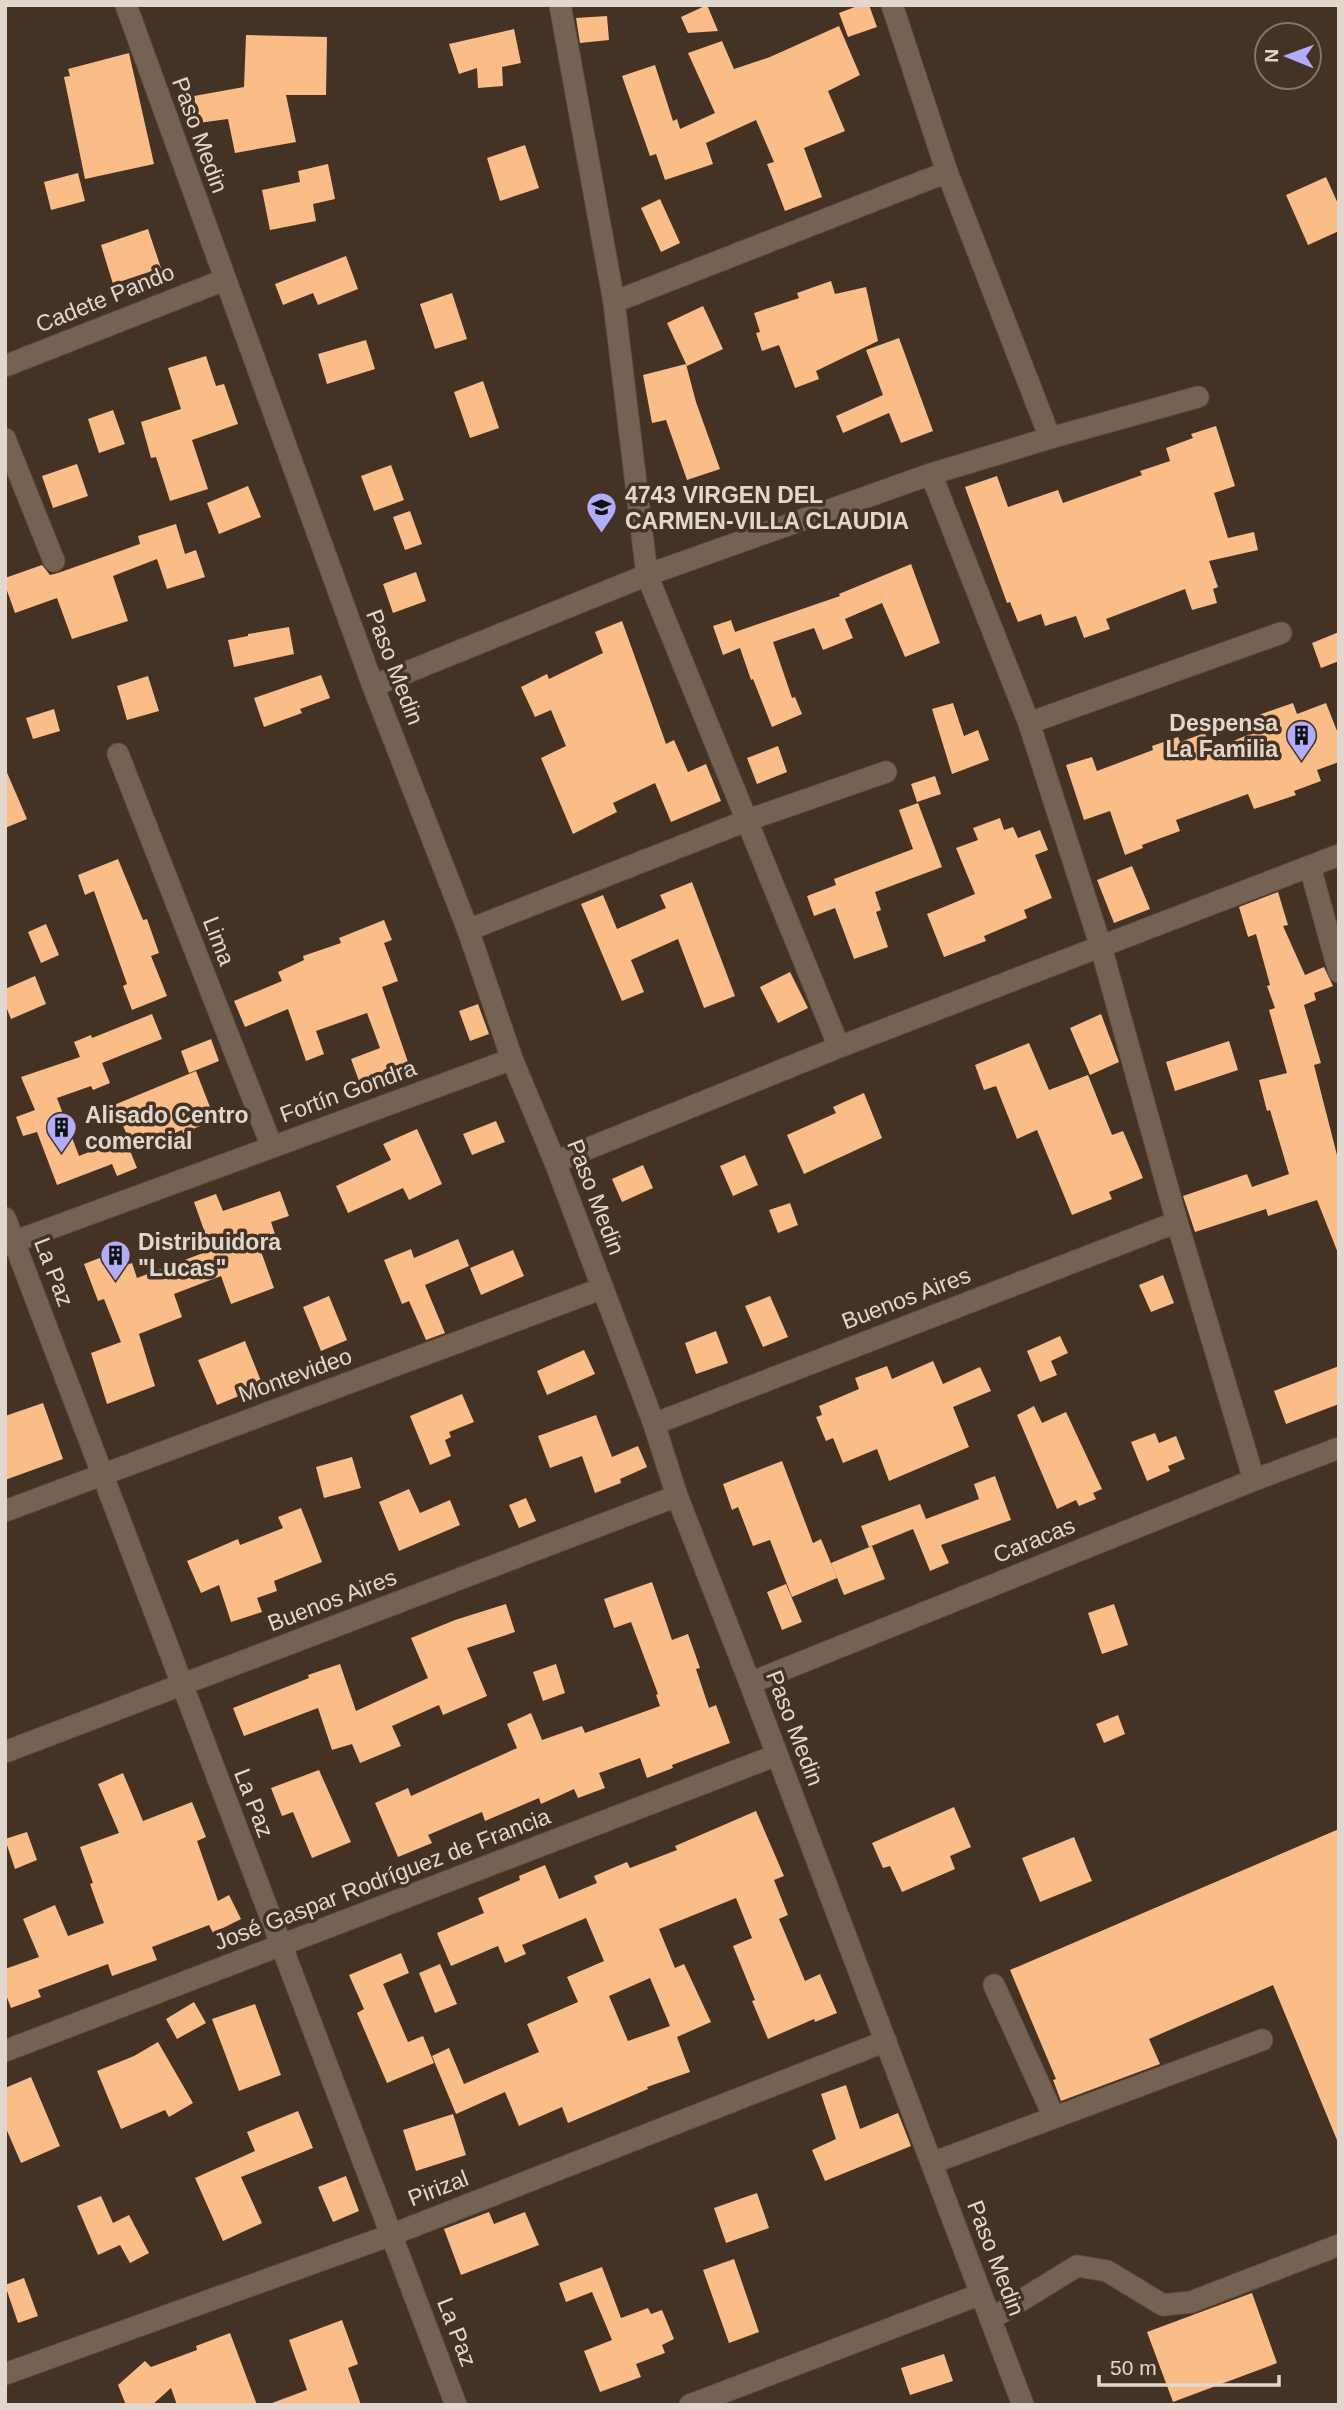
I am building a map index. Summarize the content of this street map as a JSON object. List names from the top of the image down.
{
  "streets": {
    "street": [
      "Paso Medin",
      "Cadete Pando",
      "Lima",
      "Fortín Gondra",
      "La Paz",
      "Buenos Aires",
      "Montevideo",
      "Caracas",
      "José Gaspar Rodríguez de Francia",
      "Pirizal"
    ]
  },
  "crossings": [
    ["Paso Medin", "Cadete Pando"],
    ["Paso Medin", "Fortín Gondra"],
    ["Paso Medin", "Buenos Aires"],
    ["Paso Medin", "Montevideo"],
    ["Paso Medin", "Caracas"],
    ["Paso Medin", "José Gaspar Rodríguez de Francia"],
    ["Paso Medin", "Pirizal"],
    ["Lima", "Fortín Gondra"],
    ["Fortín Gondra", "La Paz"],
    ["La Paz", "Buenos Aires"],
    ["La Paz", "Montevideo"],
    ["La Paz", "José Gaspar Rodríguez de Francia"],
    ["La Paz", "Pirizal"]
  ],
  "places": {
    "school or university": ["4743 VIRGEN DEL CARMEN-VILLA CLAUDIA"],
    "building": ["Despensa La Familia", "Alisado Centro comercial", "Distribuidora \"Lucas\""]
  },
  "scale_bar": "50 m",
  "north": "left"
}
